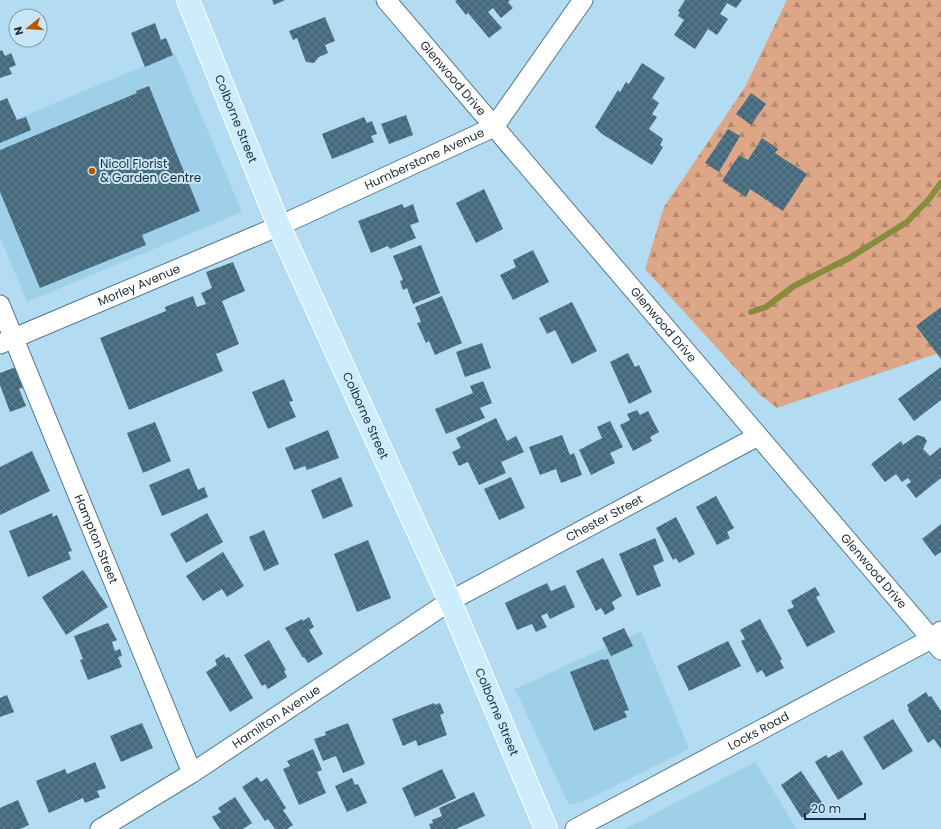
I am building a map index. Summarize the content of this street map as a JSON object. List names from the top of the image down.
{
  "streets": {
    "main road": ["Colborne Street"],
    "street": [
      "Glenwood Drive",
      "Humberstone Avenue",
      "Morley Avenue",
      "Chester Street",
      "Hampton Street",
      "Hamilton Avenue",
      "Locks Road"
    ]
  },
  "crossings": [
    ["Glenwood Drive", "Humberstone Avenue"],
    ["Glenwood Drive", "Chester Street"],
    ["Glenwood Drive", "Locks Road"],
    ["Colborne Street", "Humberstone Avenue"],
    ["Colborne Street", "Morley Avenue"],
    ["Colborne Street", "Chester Street"],
    ["Colborne Street", "Hamilton Avenue"],
    ["Humberstone Avenue", "Morley Avenue"],
    ["Morley Avenue", "Hampton Street"],
    ["Chester Street", "Hamilton Avenue"],
    ["Hampton Street", "Hamilton Avenue"]
  ],
  "places": ["Nicol Florist & Garden Centre"],
  "scale_bar": "20 m",
  "north": "left"
}
